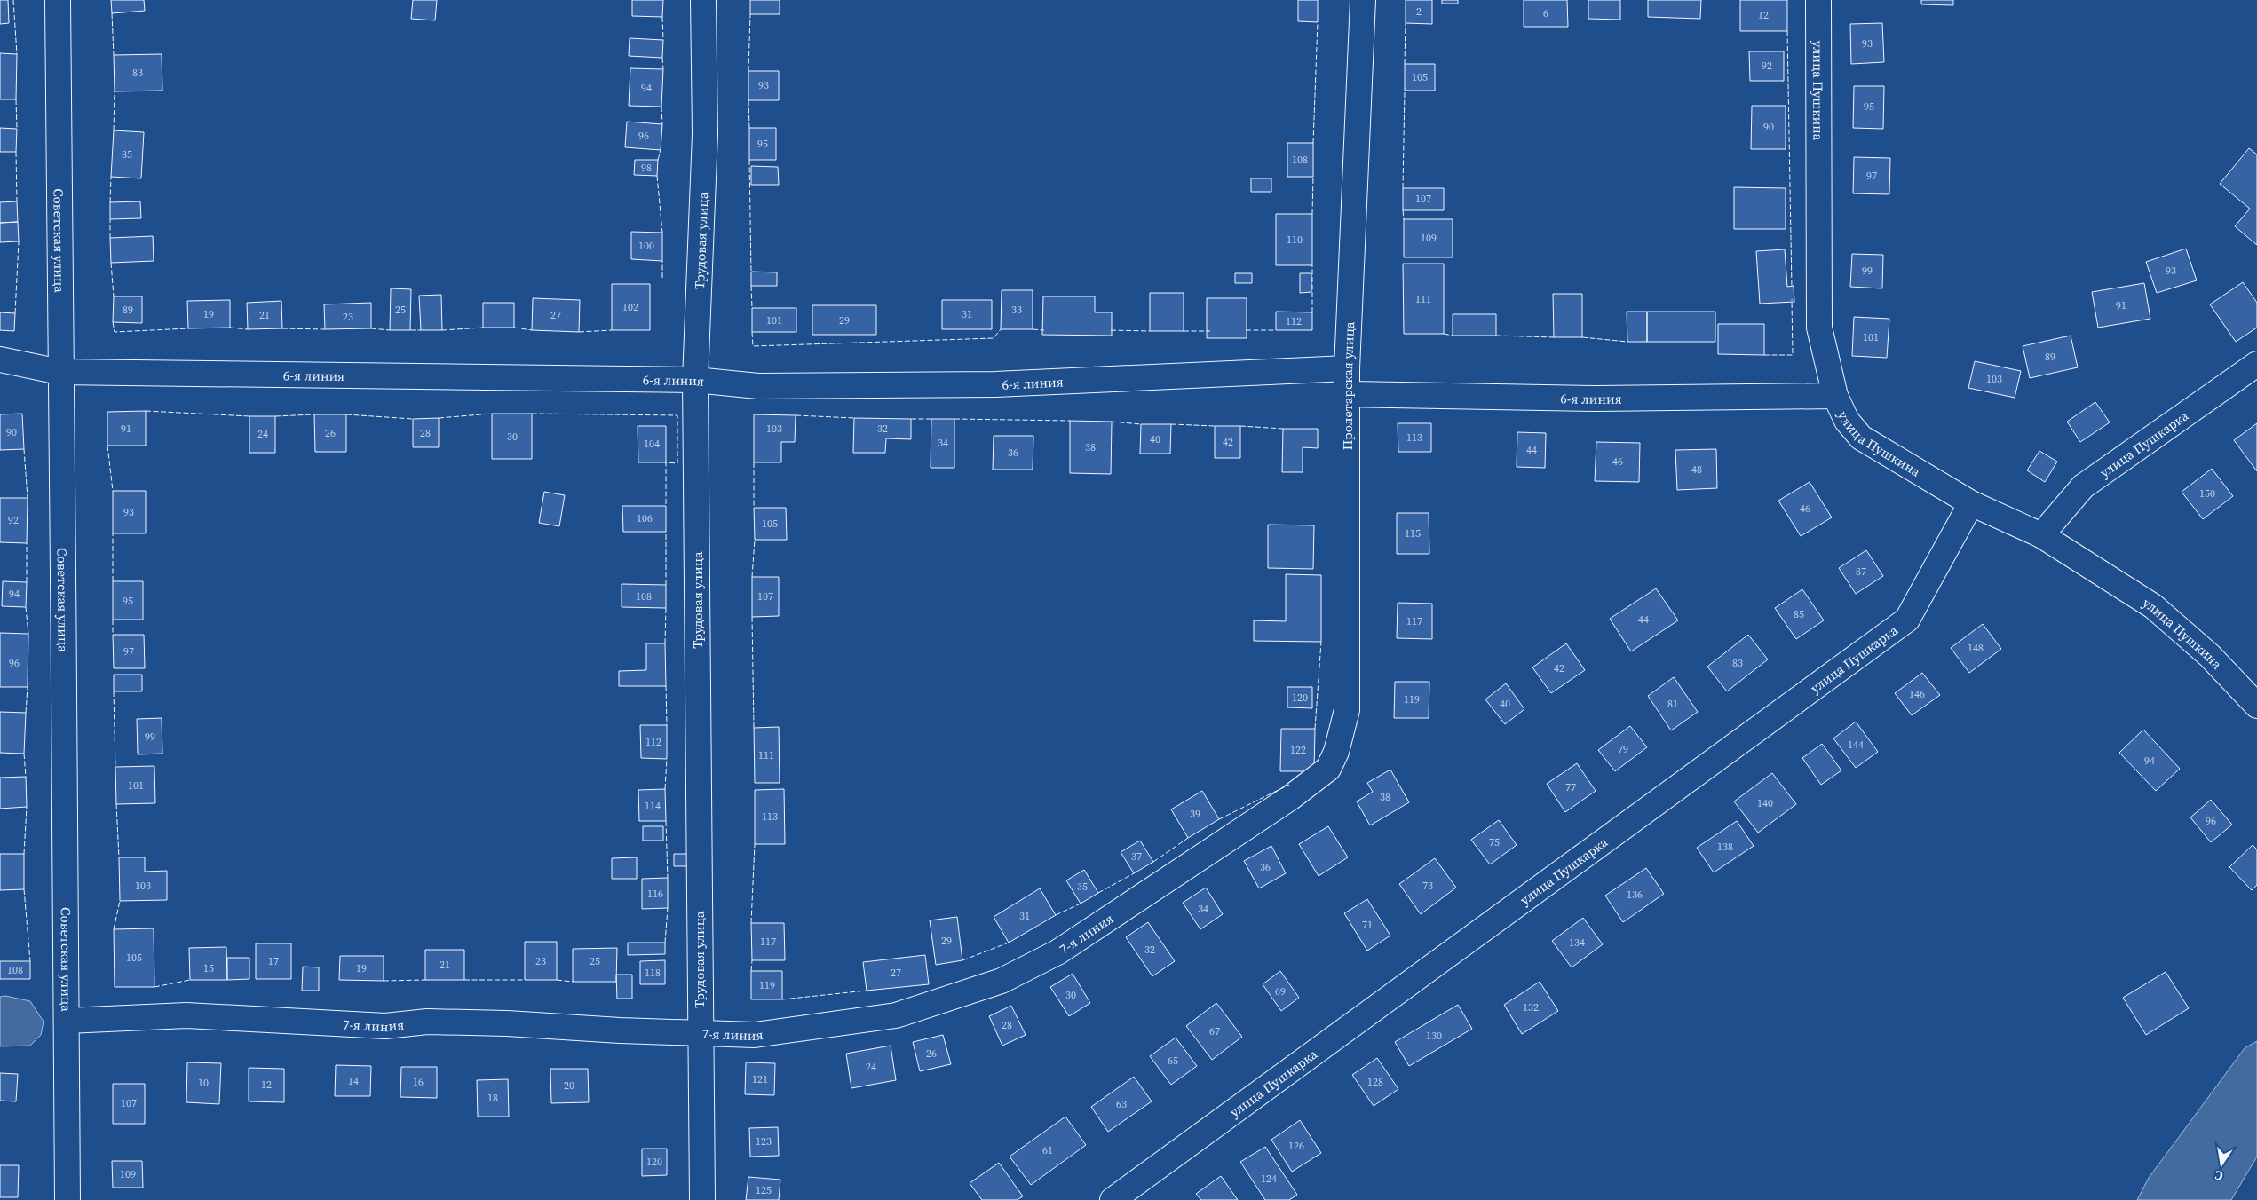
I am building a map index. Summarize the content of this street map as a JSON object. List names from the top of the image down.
{
  "streets": {
    "street": [
      "улица Пушкина",
      "Советская улица",
      "Трудовая улица",
      "6-я линия",
      "Пролетарская улица",
      "улица Пушкарка",
      "7-я линия"
    ]
  },
  "crossings": [
    ["улица Пушкина", "6-я линия"],
    ["улица Пушкина", "улица Пушкарка"],
    ["Советская улица", "6-я линия"],
    ["Советская улица", "7-я линия"],
    ["Трудовая улица", "6-я линия"],
    ["Трудовая улица", "7-я линия"],
    ["6-я линия", "Пролетарская улица"],
    ["Пролетарская улица", "7-я линия"]
  ],
  "house_numbers": [
    "2",
    "6",
    "12",
    "93",
    "92",
    "83",
    "105",
    "93",
    "94",
    "95",
    "90",
    "96",
    "95",
    "85",
    "108",
    "98",
    "97",
    "107",
    "109",
    "110",
    "100",
    "99",
    "93",
    "111",
    "91",
    "102",
    "89",
    "25",
    "33",
    "19",
    "31",
    "21",
    "27",
    "23",
    "101",
    "29",
    "112",
    "101",
    "89",
    "103",
    "91",
    "103",
    "32",
    "90",
    "26",
    "28",
    "24",
    "30",
    "113",
    "40",
    "42",
    "34",
    "104",
    "38",
    "44",
    "36",
    "46",
    "48",
    "150",
    "46",
    "93",
    "106",
    "92",
    "105",
    "115",
    "87",
    "94",
    "108",
    "107",
    "95",
    "85",
    "44",
    "117",
    "148",
    "97",
    "96",
    "83",
    "42",
    "146",
    "120",
    "119",
    "40",
    "81",
    "99",
    "112",
    "144",
    "79",
    "122",
    "111",
    "94",
    "101",
    "77",
    "38",
    "140",
    "114",
    "39",
    "113",
    "96",
    "75",
    "138",
    "37",
    "36",
    "103",
    "73",
    "35",
    "116",
    "136",
    "34",
    "31",
    "71",
    "29",
    "117",
    "134",
    "32",
    "105",
    "17",
    "23",
    "25",
    "21",
    "15",
    "19",
    "108",
    "118",
    "27",
    "119",
    "69",
    "30",
    "132",
    "28",
    "67",
    "130",
    "26",
    "65",
    "24",
    "121",
    "14",
    "16",
    "128",
    "10",
    "12",
    "20",
    "18",
    "107",
    "63",
    "123",
    "126",
    "61",
    "120",
    "109",
    "124",
    "125"
  ],
  "north": "bottom"
}
